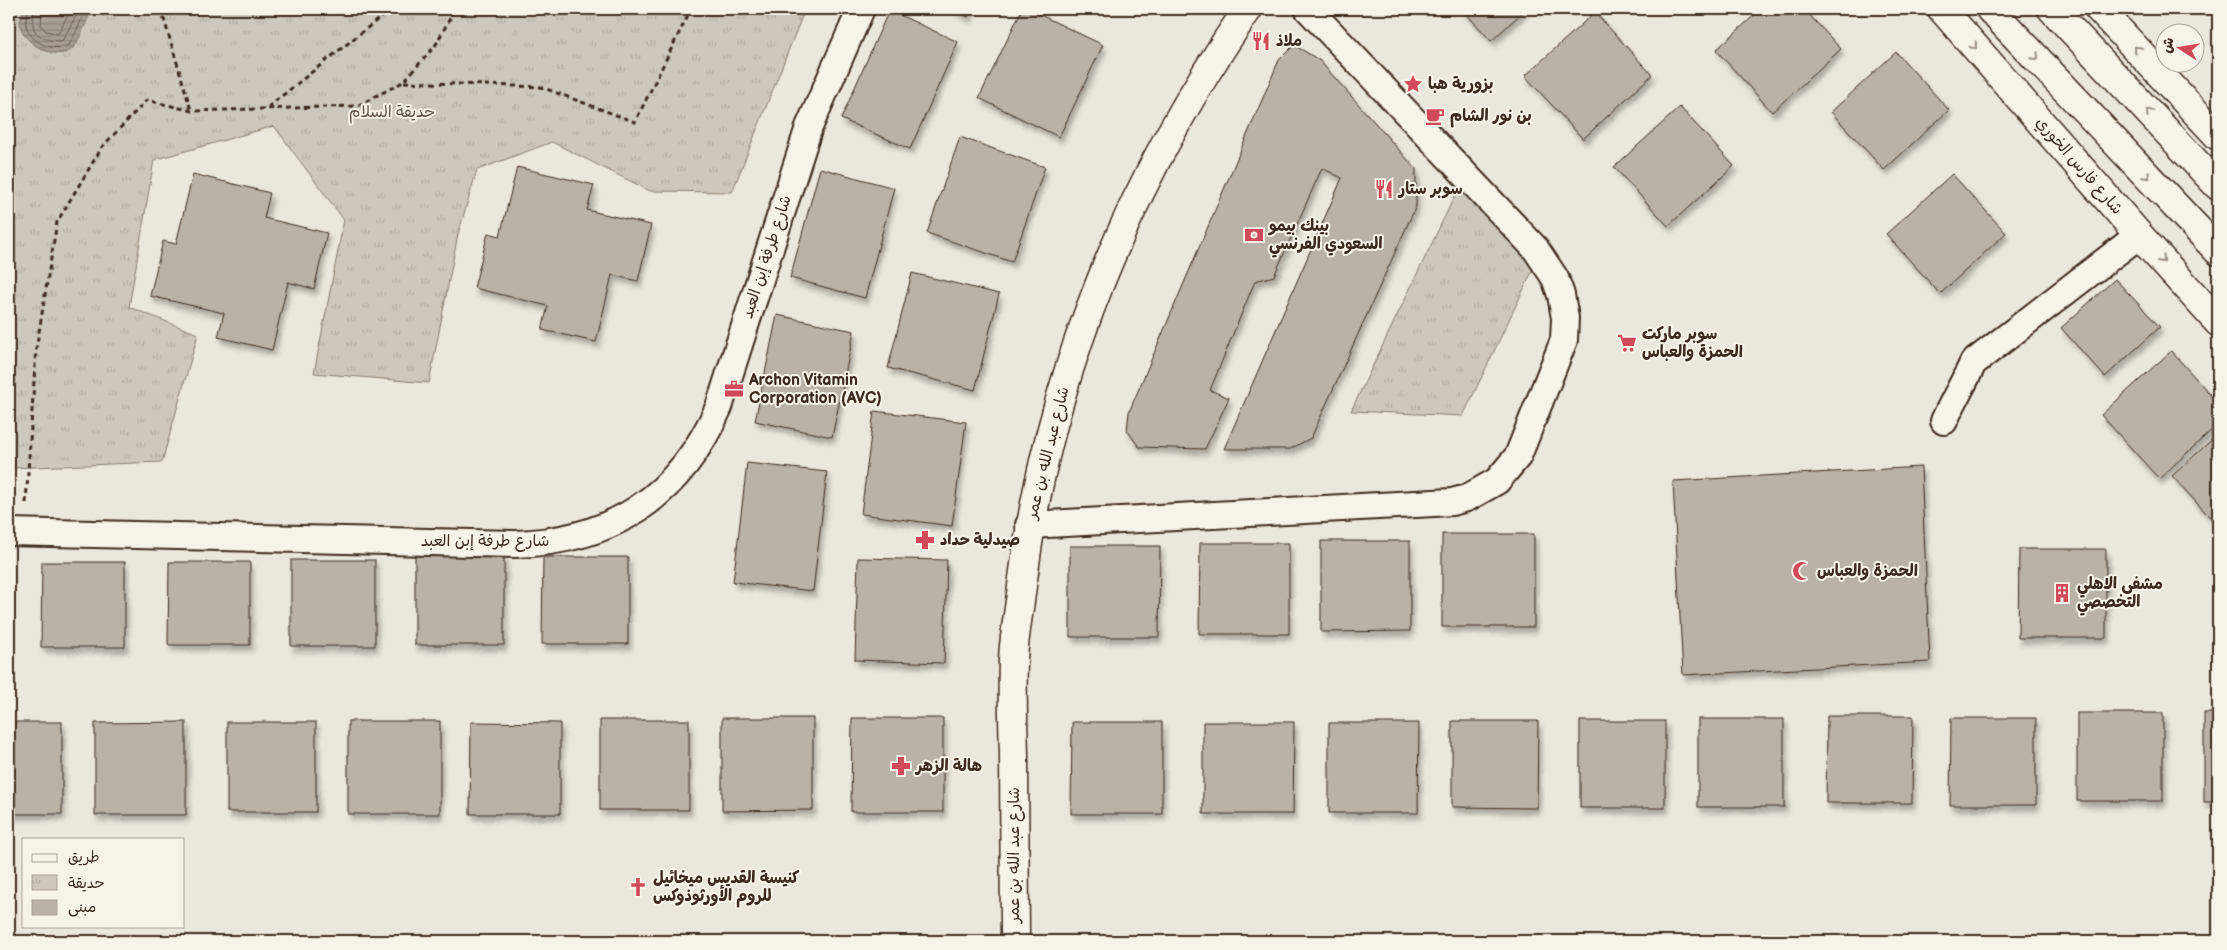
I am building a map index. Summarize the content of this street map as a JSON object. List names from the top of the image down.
{
  "streets": {
    "main road": ["شارع فارس الخوري", "شارع عبد الله بن عمر"],
    "street": ["شارع طرفة إبن العبد"]
  },
  "parks": ["حديقة السلام"],
  "places": {
    "restaurant": ["ملاذ", "سوبر ستار"],
    "place": ["بزورية هبا"],
    "cafe": ["بن نور الشام"],
    "bank": ["بينك بيمو السعودي الفرنسي"],
    "supermarket": ["سوبر ماركت الحمزة والعباس"],
    "office": ["Archon Vitamin Corporation (AVC)"],
    "pharmacy": ["صيدلية حداد", "هالة الزهر"],
    "mosque": ["الحمزة والعباس"],
    "building": ["مشفى الاهلي التخصصي"],
    "church": ["كنيسة القديس ميخائيل للروم الأورثوذوكس"]
  },
  "legend": ["طريق", "حديقة", "مبنى"],
  "north": "left"
}
